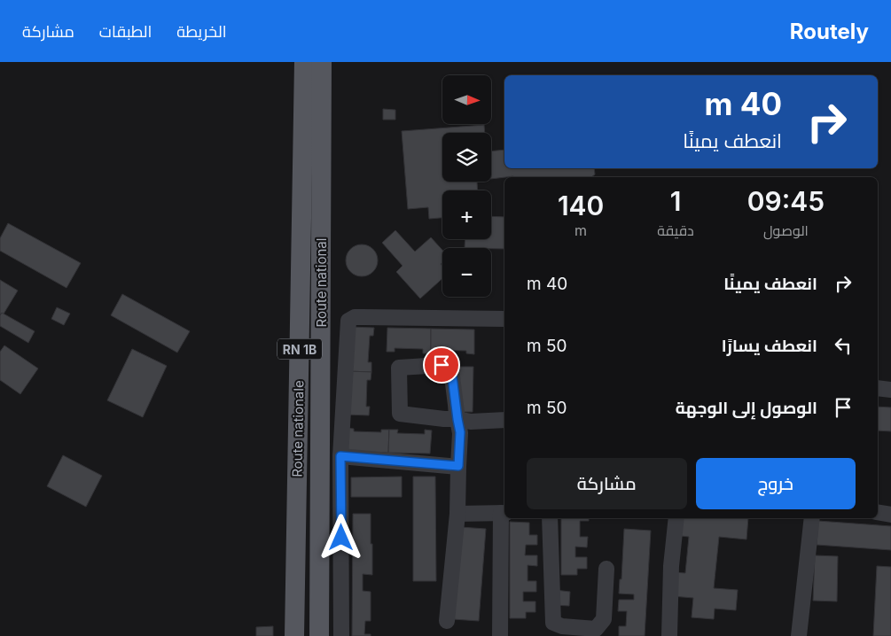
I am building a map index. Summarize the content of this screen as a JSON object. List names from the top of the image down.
{
  "streets": {
    "main road": ["Route national", "RN 1B", "Route nationale"]
  },
  "north": "right",
  "page": {
    "header": "Routely",
    "nav": ["الخريطة", "الطبقات", "مشاركة"],
    "map_buttons": ["+", "−"],
    "turn": ["40 m", "انعطف يمينًا"],
    "eta": [
      "09:45",
      "الوصول",
      "1",
      "دقيقة",
      "140",
      "m"
    ],
    "list": [
      {
        "name": "انعطف يمينًا",
        "value": "40 m"
      },
      {
        "name": "انعطف يسارًا",
        "value": "50 m"
      },
      {
        "name": "الوصول إلى الوجهة",
        "value": "50 m"
      }
    ],
    "buttons": ["خروج", "مشاركة"]
  }
}
